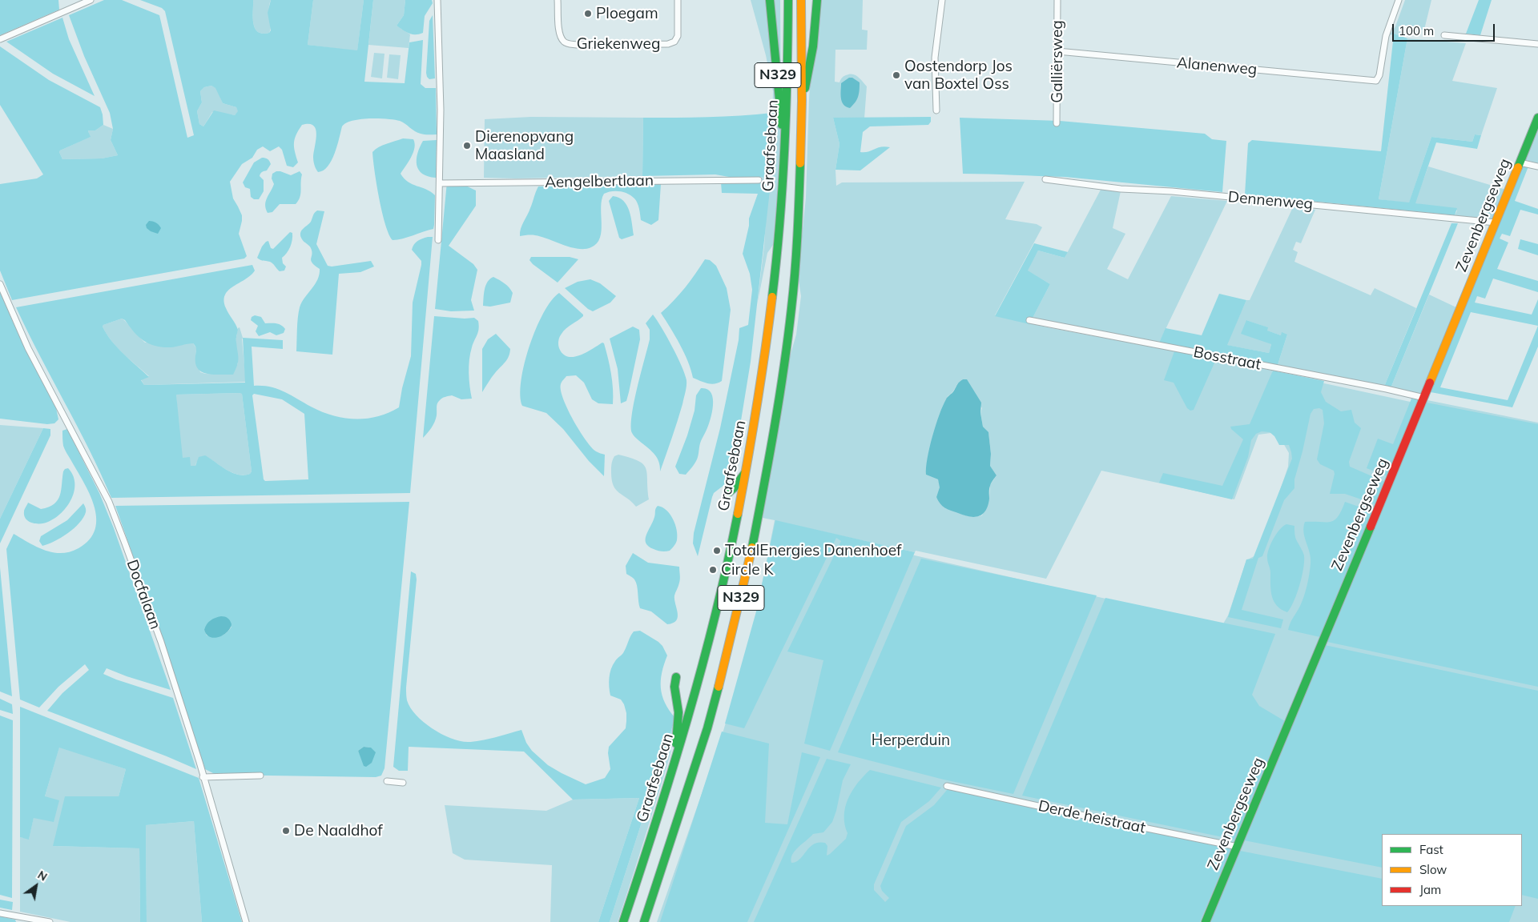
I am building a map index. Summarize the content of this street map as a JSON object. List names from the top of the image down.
{
  "streets": {
    "main road": ["N329", "Graafsebaan", "Zevenbergseweg"],
    "street": [
      "Griekenweg",
      "Galliërsweg",
      "Alanenweg",
      "Aengelbertlaan",
      "Dennenweg",
      "Bosstraat",
      "Docfalaan",
      "Derde heistraat"
    ]
  },
  "crossings": [
    ["Galliërsweg", "Alanenweg"],
    ["N329", "Graafsebaan"],
    ["Dennenweg", "Zevenbergseweg"],
    ["Zevenbergseweg", "Bosstraat"],
    ["Zevenbergseweg", "Derde heistraat"]
  ],
  "parks": ["Herperduin"],
  "places": [
    "Ploegam",
    "Oostendorp Jos van Boxtel Oss",
    "Dierenopvang Maasland",
    "TotalEnergies Danenhoef",
    "Circle K",
    "De Naaldhof"
  ],
  "legend": ["Fast", "Slow", "Jam"],
  "scale_bar": "100 m",
  "north": "top right"
}
